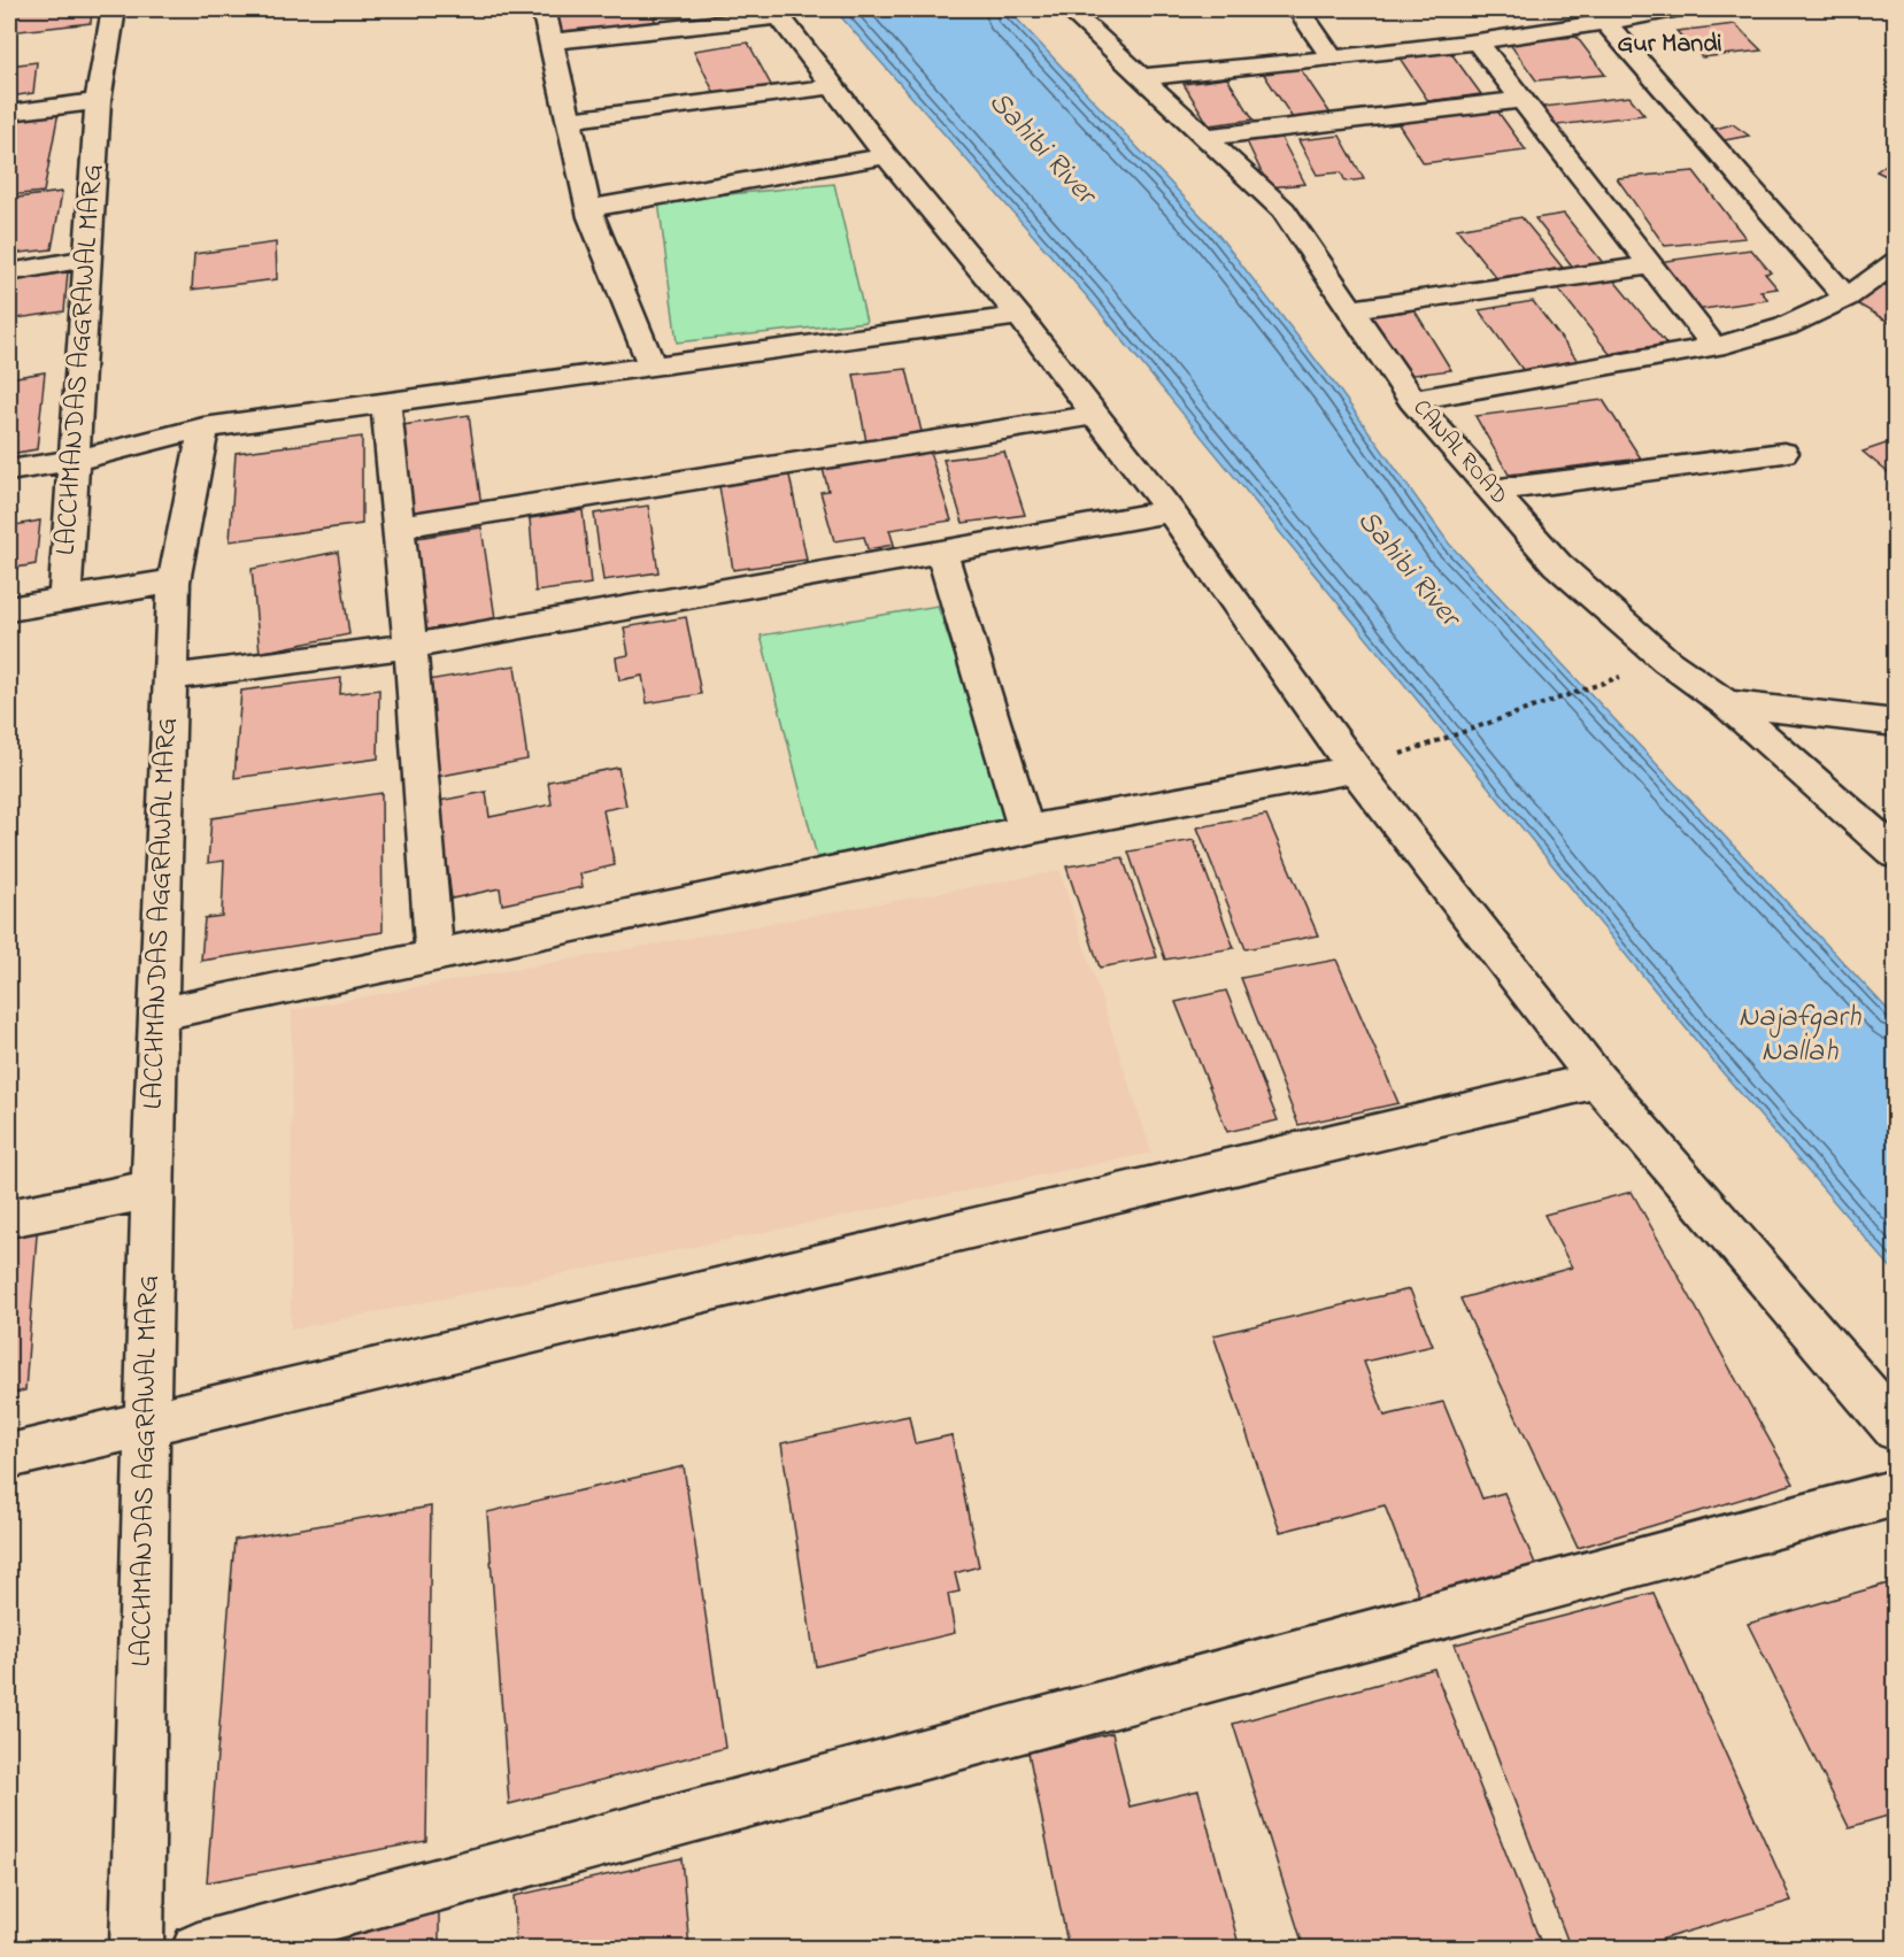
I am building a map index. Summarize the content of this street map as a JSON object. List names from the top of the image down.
{
  "streets": {
    "street": ["LACCHMANDAS AGGRAWAL MARG", "CANAL ROAD"]
  },
  "districts": ["Gur Mandi"],
  "water": ["Sahibi River", "Najafgarh Nallah"]
}
